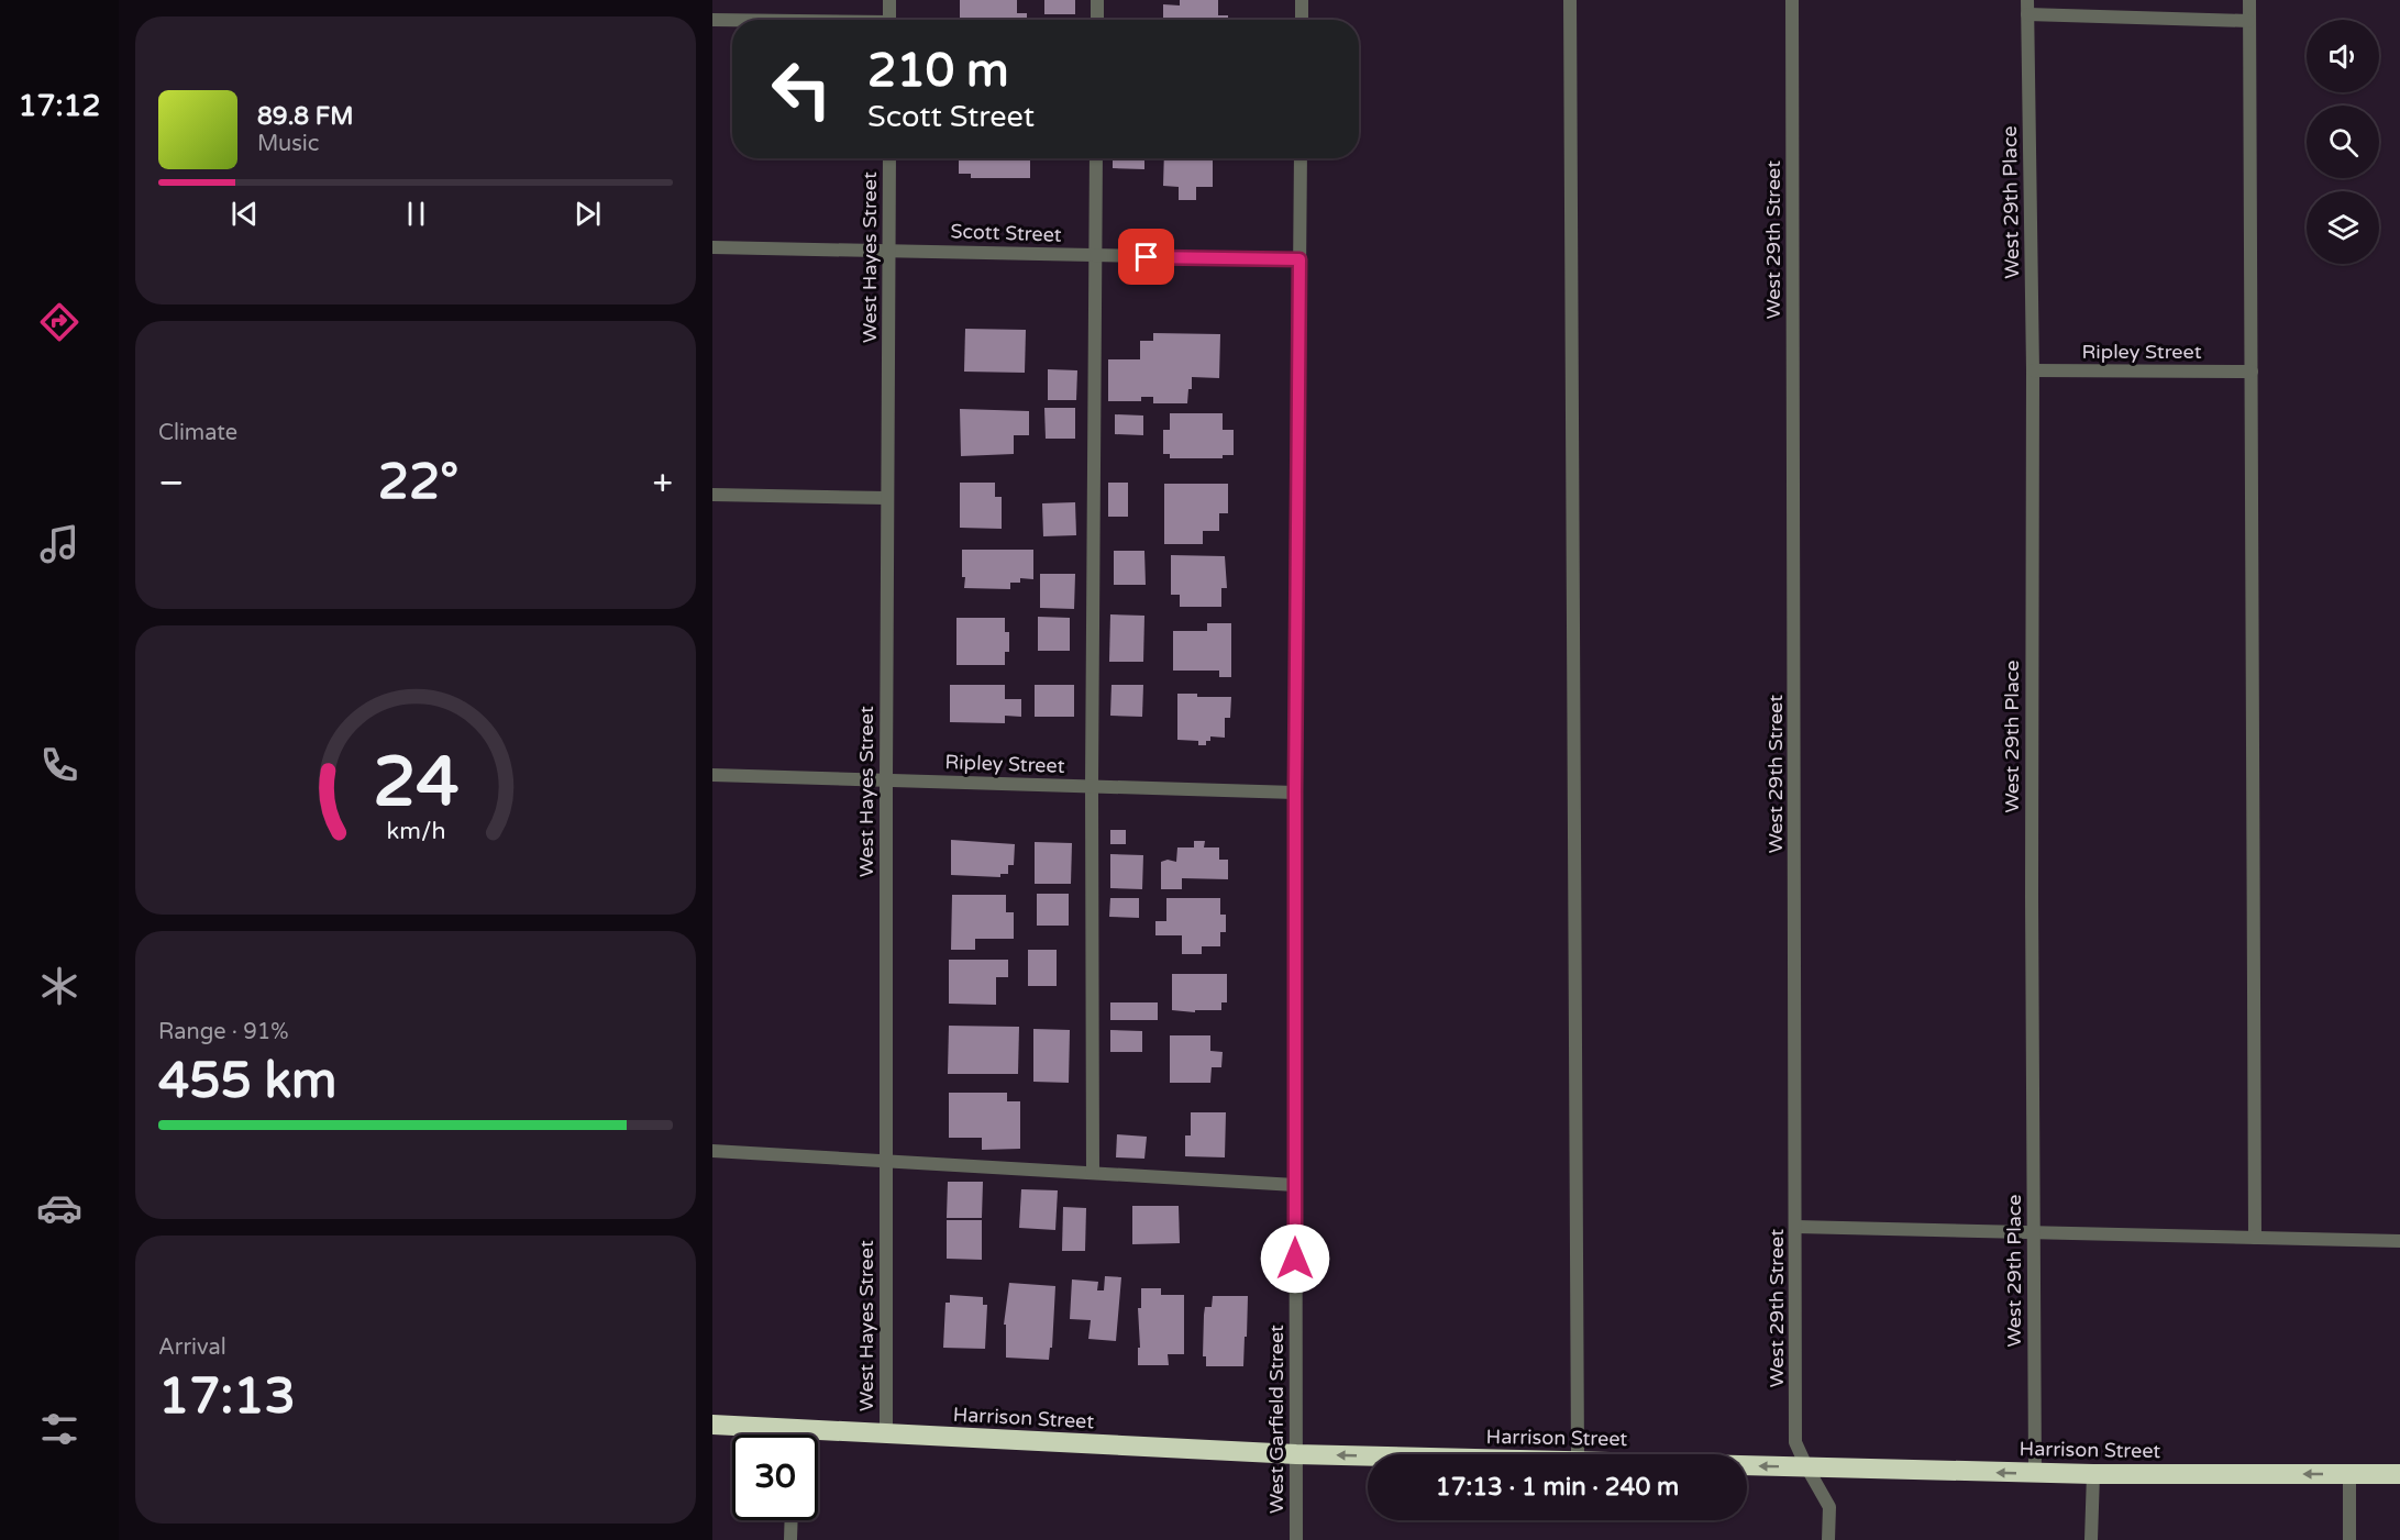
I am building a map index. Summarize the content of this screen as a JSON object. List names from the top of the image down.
{
  "streets": {
    "highway": ["Harrison Street"],
    "street": [
      "West 29th Place",
      "Scott Street",
      "West 29th Street",
      "West Hayes Street",
      "Ripley Street",
      "West Garfield Street"
    ]
  },
  "crossings": [
    ["West 29th Place", "Ripley Street"],
    ["West 29th Place", "Harrison Street"],
    ["Scott Street", "West Hayes Street"],
    ["Scott Street", "West Garfield Street"],
    ["West 29th Street", "Harrison Street"],
    ["West Hayes Street", "Ripley Street"],
    ["West Hayes Street", "Harrison Street"],
    ["Ripley Street", "West Garfield Street"],
    ["Harrison Street", "West Garfield Street"]
  ],
  "one_way": ["Harrison Street"],
  "page": {
    "tabs": "17:12",
    "turn": ["210 m", "Scott Street"],
    "song": ["89.8 FM", "Music"],
    "tile": [
      "Climate",
      ["Range · 91%", "455 km"],
      ["Arrival", "17:13"]
    ],
    "heat": ["−", "22°", "+"],
    "limit": "30",
    "trip": "17:13 · 1 min · 240 m",
    "gauge": ["24", "km/h"]
  }
}
